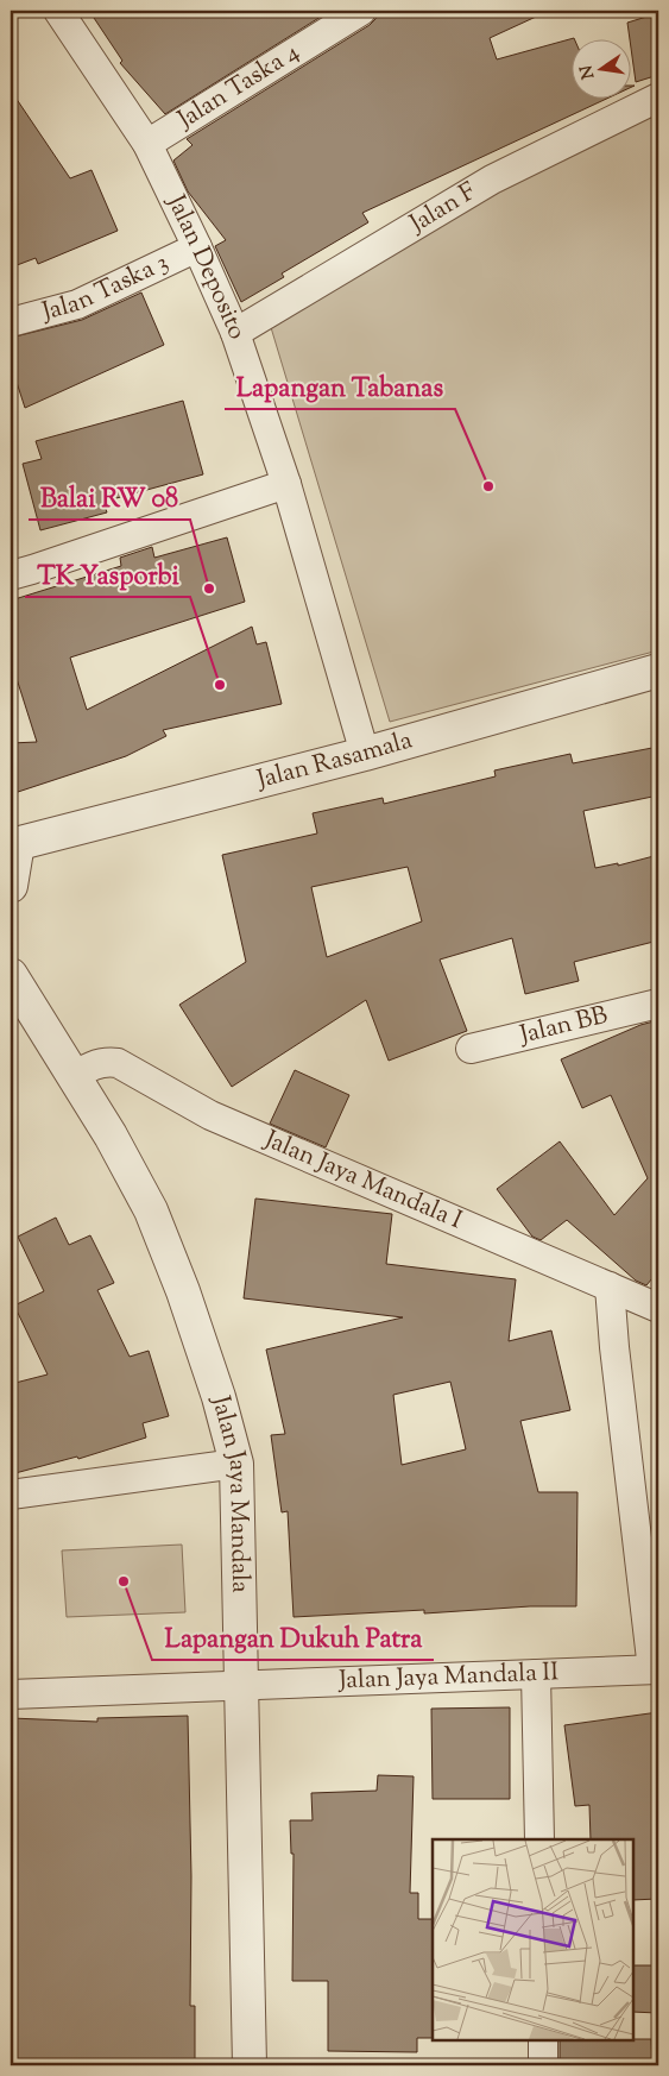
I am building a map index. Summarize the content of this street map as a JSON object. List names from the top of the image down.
{
  "streets": {
    "street": [
      "Jalan Taska 4",
      "Jalan F",
      "Jalan Deposito",
      "Jalan Taska 3",
      "Jalan Rasamala",
      "Jalan BB",
      "Jalan Jaya Mandala I",
      "Jalan Jaya Mandala",
      "Jalan Jaya Mandala II"
    ]
  },
  "crossings": [
    ["Jalan Taska 4", "Jalan Deposito"],
    ["Jalan F", "Jalan Deposito"],
    ["Jalan Deposito", "Jalan Taska 3"],
    ["Jalan Deposito", "Jalan Rasamala"],
    ["Jalan Jaya Mandala I", "Jalan Jaya Mandala"],
    ["Jalan Jaya Mandala", "Jalan Jaya Mandala II"]
  ],
  "places": [
    "Lapangan Tabanas",
    "Balai RW 08",
    "TK Yasporbi",
    "Lapangan Dukuh Patra"
  ],
  "north": "left"
}
